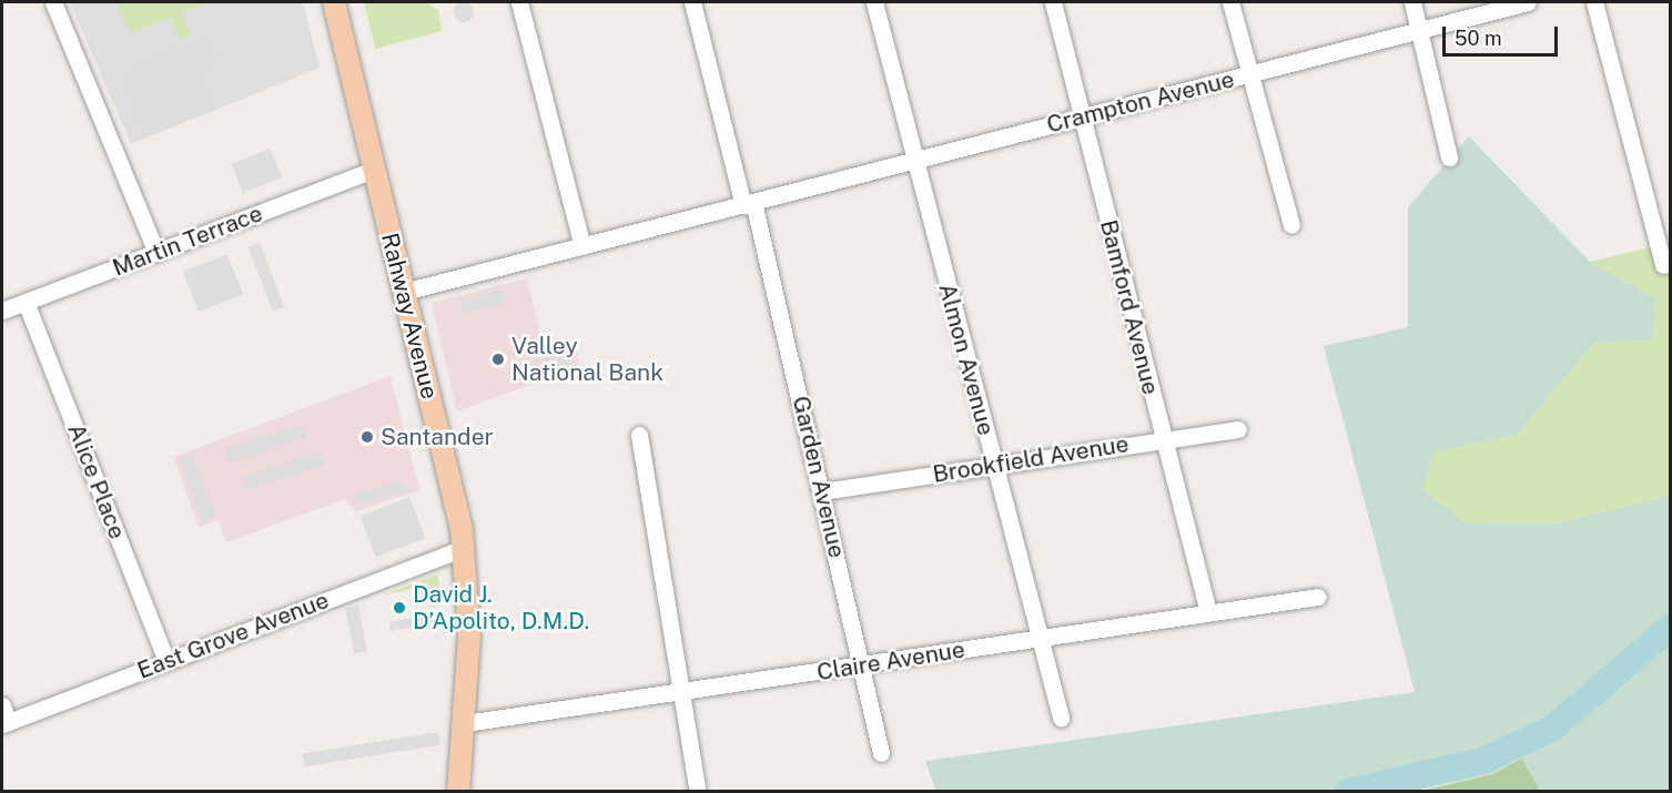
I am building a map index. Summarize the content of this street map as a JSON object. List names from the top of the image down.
{
  "streets": {
    "main road": ["Rahway Avenue"],
    "street": [
      "Crampton Avenue",
      "Martin Terrace",
      "Bamford Avenue",
      "Almon Avenue",
      "Brookfield Avenue",
      "Garden Avenue",
      "Alice Place",
      "East Grove Avenue",
      "Claire Avenue"
    ]
  },
  "crossings": [
    ["Crampton Avenue", "Bamford Avenue"],
    ["Crampton Avenue", "Rahway Avenue"],
    ["Crampton Avenue", "Almon Avenue"],
    ["Crampton Avenue", "Garden Avenue"],
    ["Martin Terrace", "Rahway Avenue"],
    ["Martin Terrace", "Alice Place"],
    ["Bamford Avenue", "Brookfield Avenue"],
    ["Bamford Avenue", "Claire Avenue"],
    ["Rahway Avenue", "East Grove Avenue"],
    ["Rahway Avenue", "Claire Avenue"],
    ["Almon Avenue", "Brookfield Avenue"],
    ["Almon Avenue", "Claire Avenue"],
    ["Brookfield Avenue", "Garden Avenue"],
    ["Garden Avenue", "Claire Avenue"],
    ["Alice Place", "East Grove Avenue"]
  ],
  "places": ["Valley National Bank", "Santander", "David J. D’Apolito, D.M.D."],
  "scale_bar": "50 m"
}
